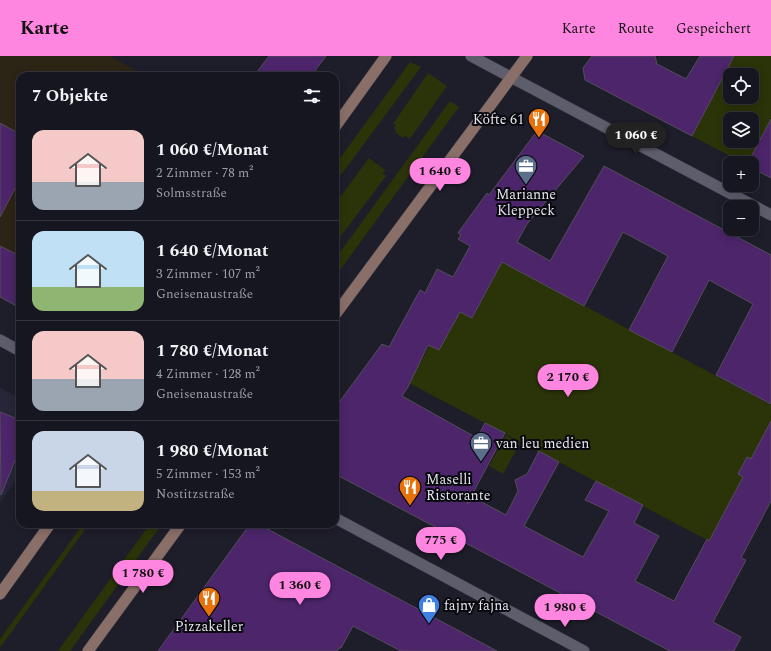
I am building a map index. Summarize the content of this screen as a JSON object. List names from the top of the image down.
{
  "places": {
    "restaurant": ["Köfte 61", "Maselli Ristorante", "Pizzakeller"],
    "office": ["Marianne Kleppeck", "van leu medien"],
    "shop": ["fajny fajna"]
  },
  "page": {
    "header": "Karte",
    "nav": ["Karte", "Route", "Gespeichert"],
    "map_buttons": ["+", "−"],
    "heading": "7 Objekte",
    "list": [
      {
        "name": "1 060 €/Monat",
        "note": "2 Zimmer · 78 m² · Solmsstraße"
      },
      {
        "name": "1 640 €/Monat",
        "note": "3 Zimmer · 107 m² · Gneisenaustraße"
      },
      {
        "name": "1 780 €/Monat",
        "note": "4 Zimmer · 128 m² · Gneisenaustraße"
      },
      {
        "name": "1 980 €/Monat",
        "note": "5 Zimmer · 153 m² · Nostitzstraße"
      }
    ],
    "price": [
      "1 060 €",
      "1 640 €",
      "2 170 €",
      "775 €",
      "1 780 €",
      "1 360 €",
      "1 980 €"
    ]
  }
}
